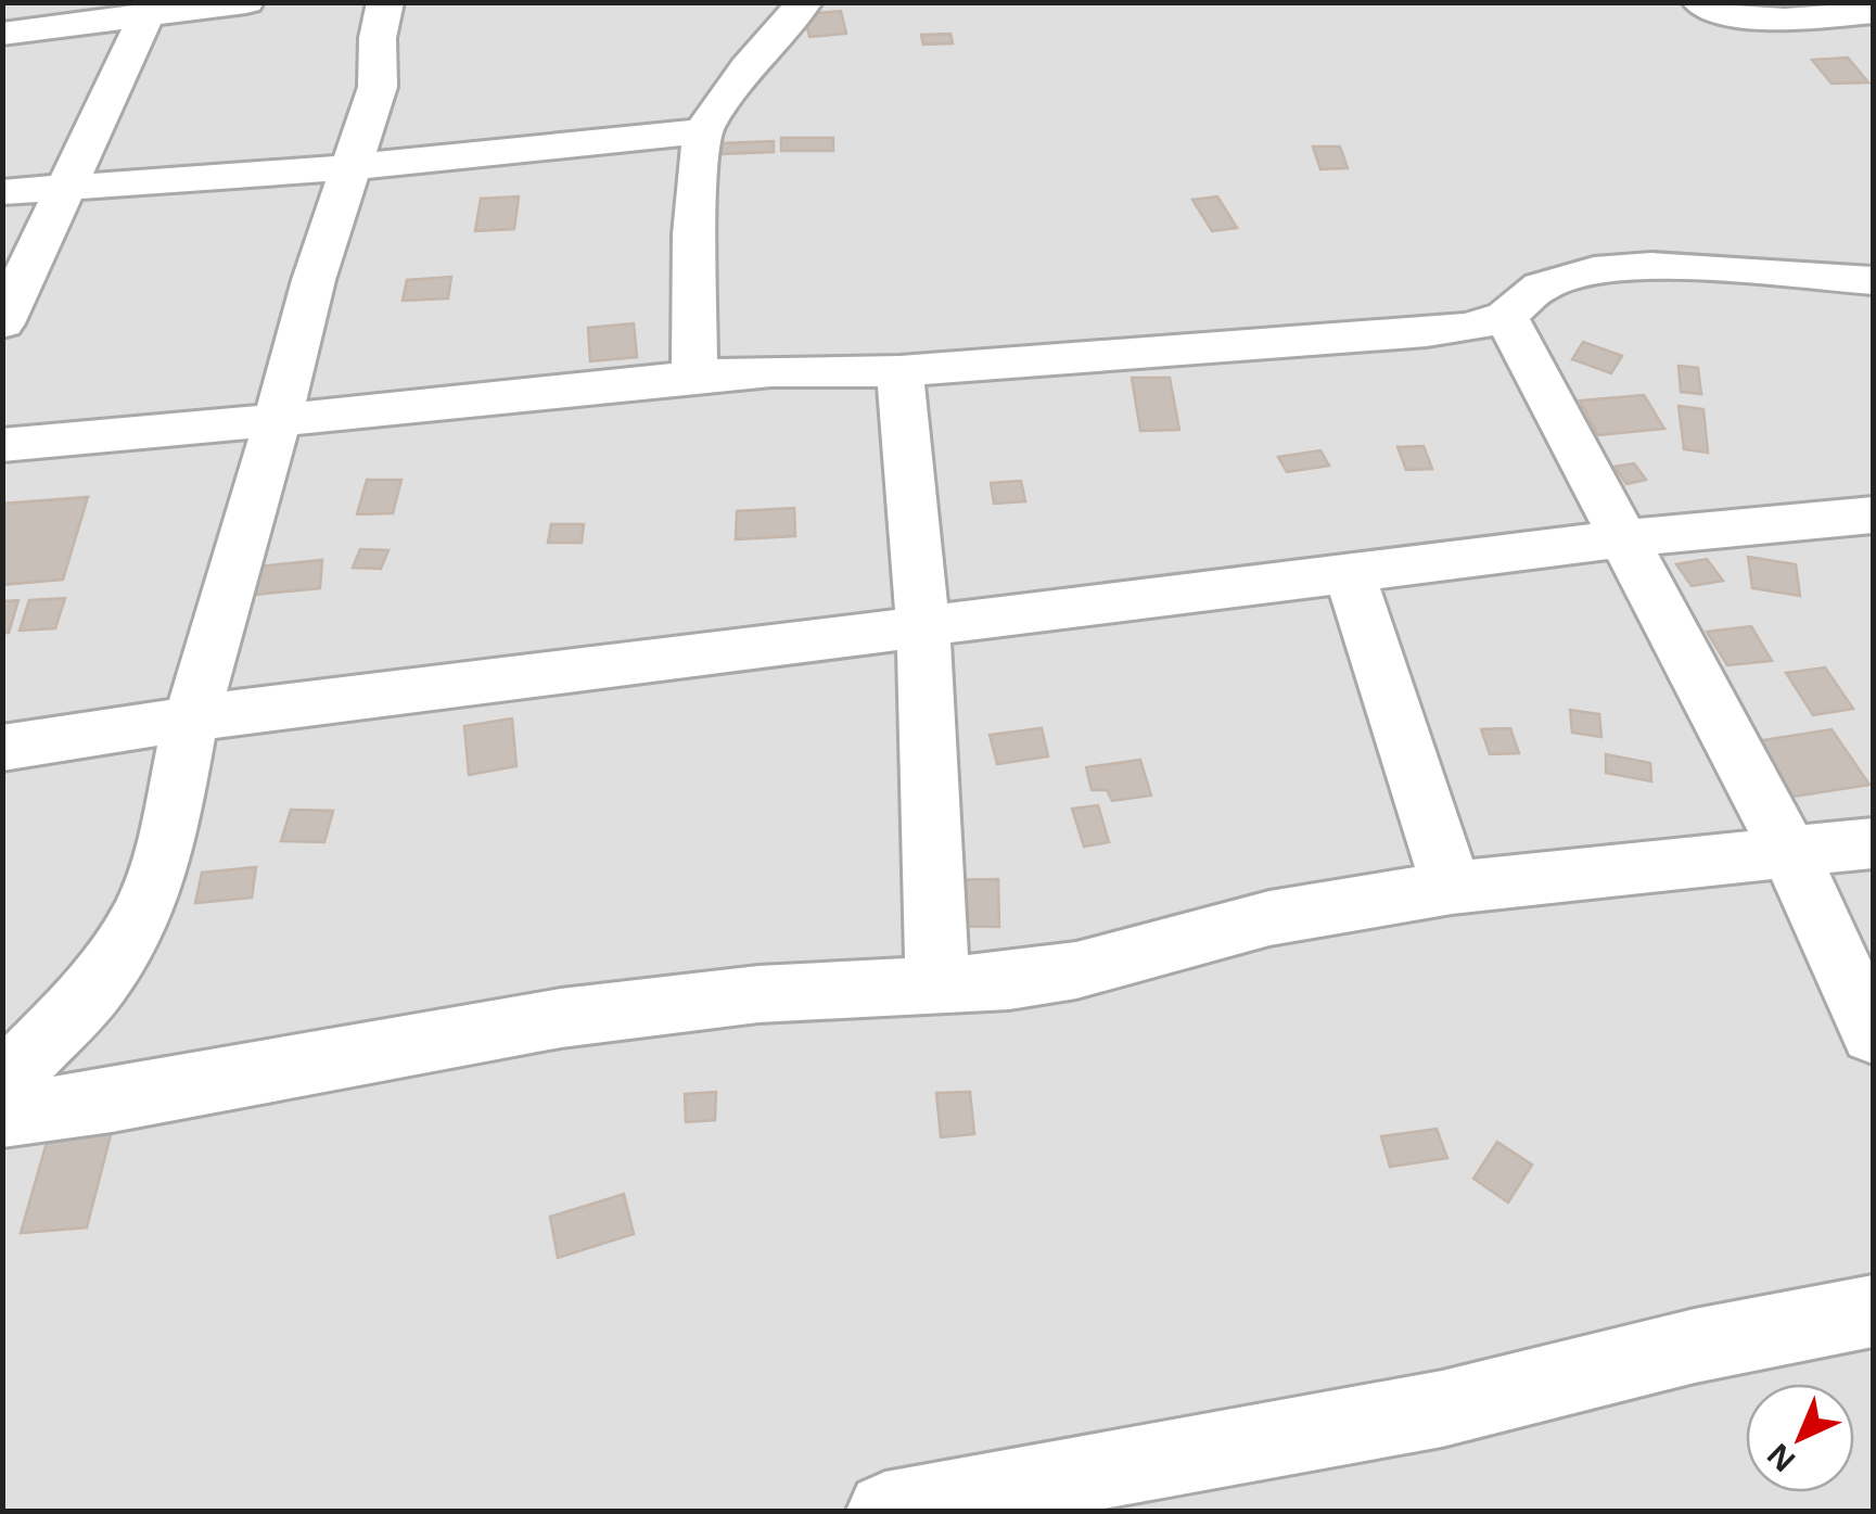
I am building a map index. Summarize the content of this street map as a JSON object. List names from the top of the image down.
{
  "north": "bottom left"
}
